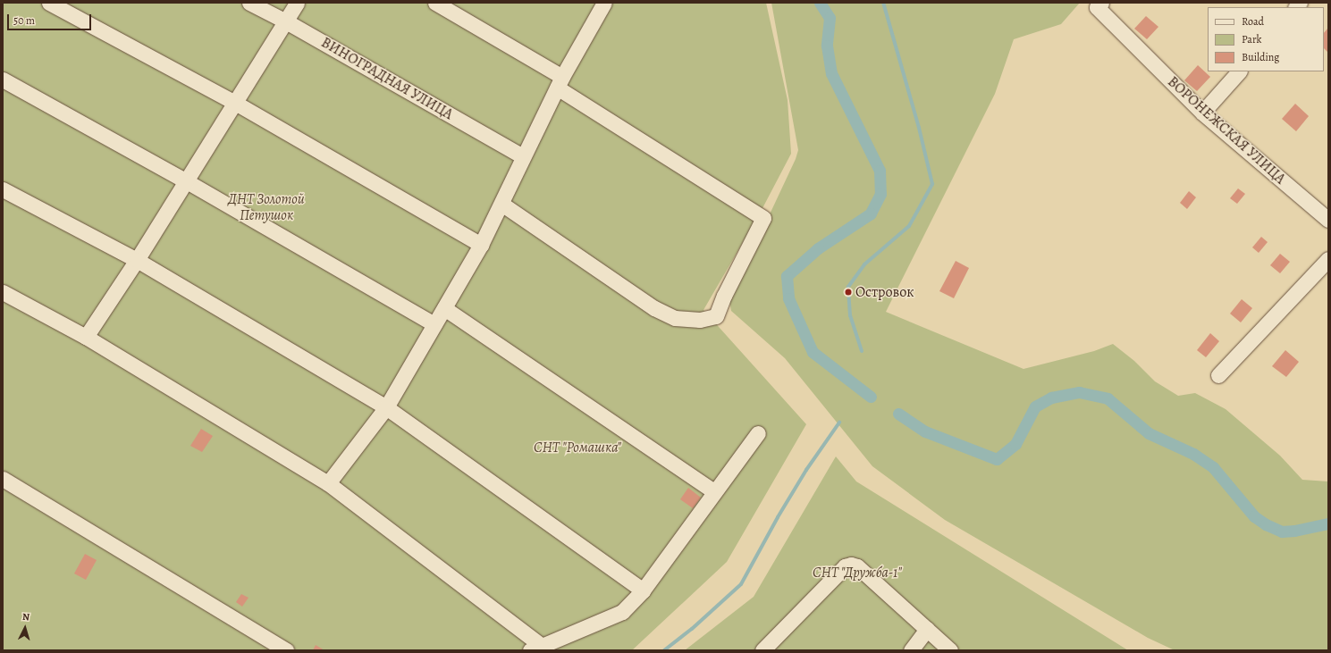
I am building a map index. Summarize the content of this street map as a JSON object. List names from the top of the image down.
{
  "streets": {
    "street": ["ВИНОГРАДНАЯ УЛИЦА", "ВОРОНЕЖСКАЯ УЛИЦА"]
  },
  "parks": ["ДНТ Золотой Петушок", "СНТ \"Ромашка\"", "СНТ \"Дружба-1\""],
  "places": ["Островок"],
  "legend": ["Road", "Park", "Building"],
  "scale_bar": "50 m",
  "north": "top"
}
